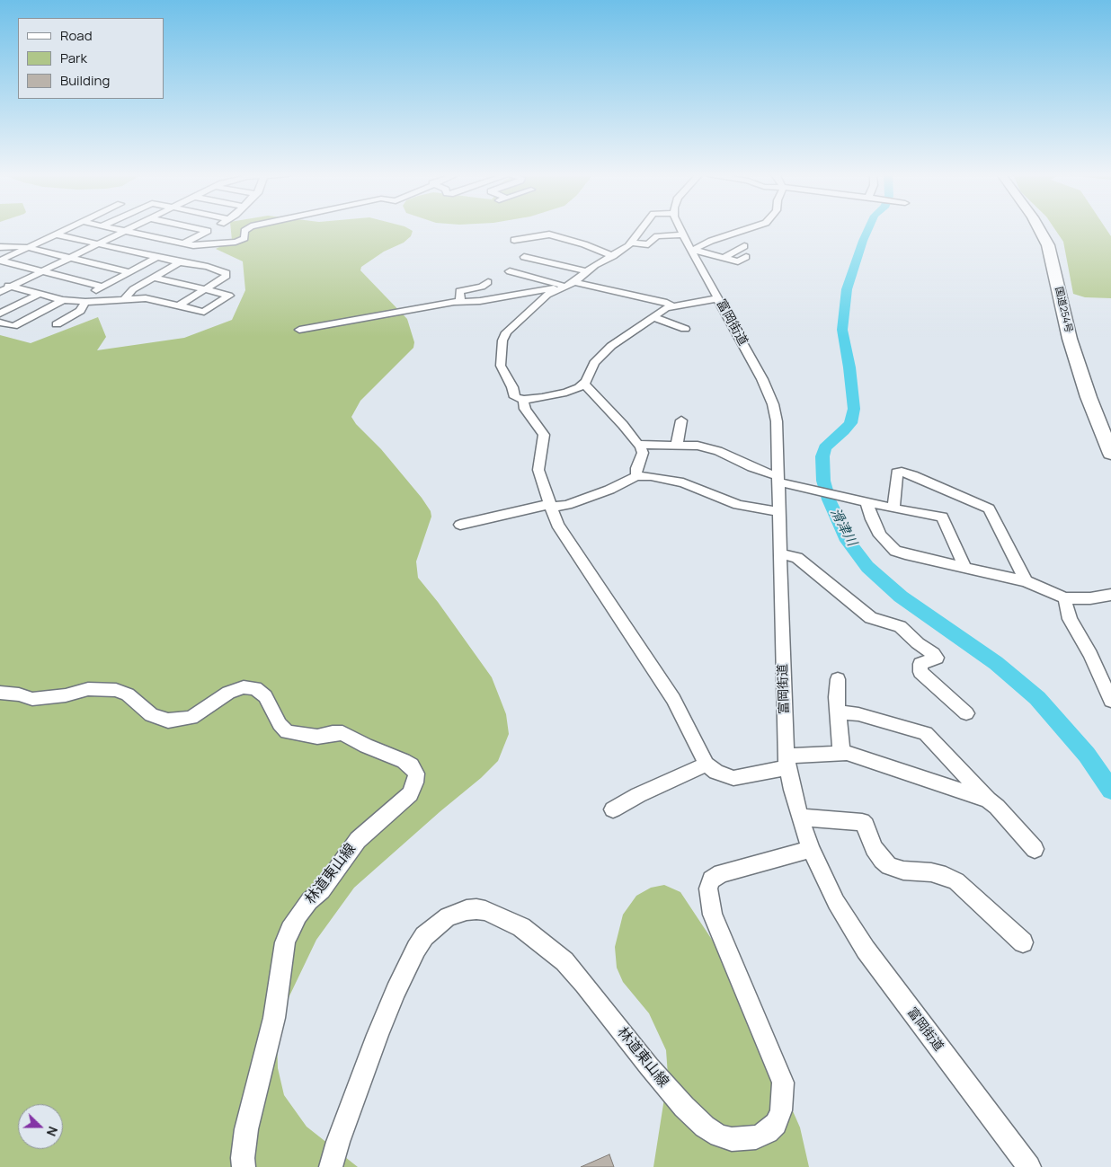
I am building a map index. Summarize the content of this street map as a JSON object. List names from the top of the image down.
{
  "streets": {
    "highway": ["国道254号"],
    "street": ["富岡街道", "林道東山線"]
  },
  "crossings": [
    ["富岡街道", "林道東山線"]
  ],
  "water": ["滑津川"],
  "legend": ["Road", "Park", "Building"],
  "north": "right"
}
